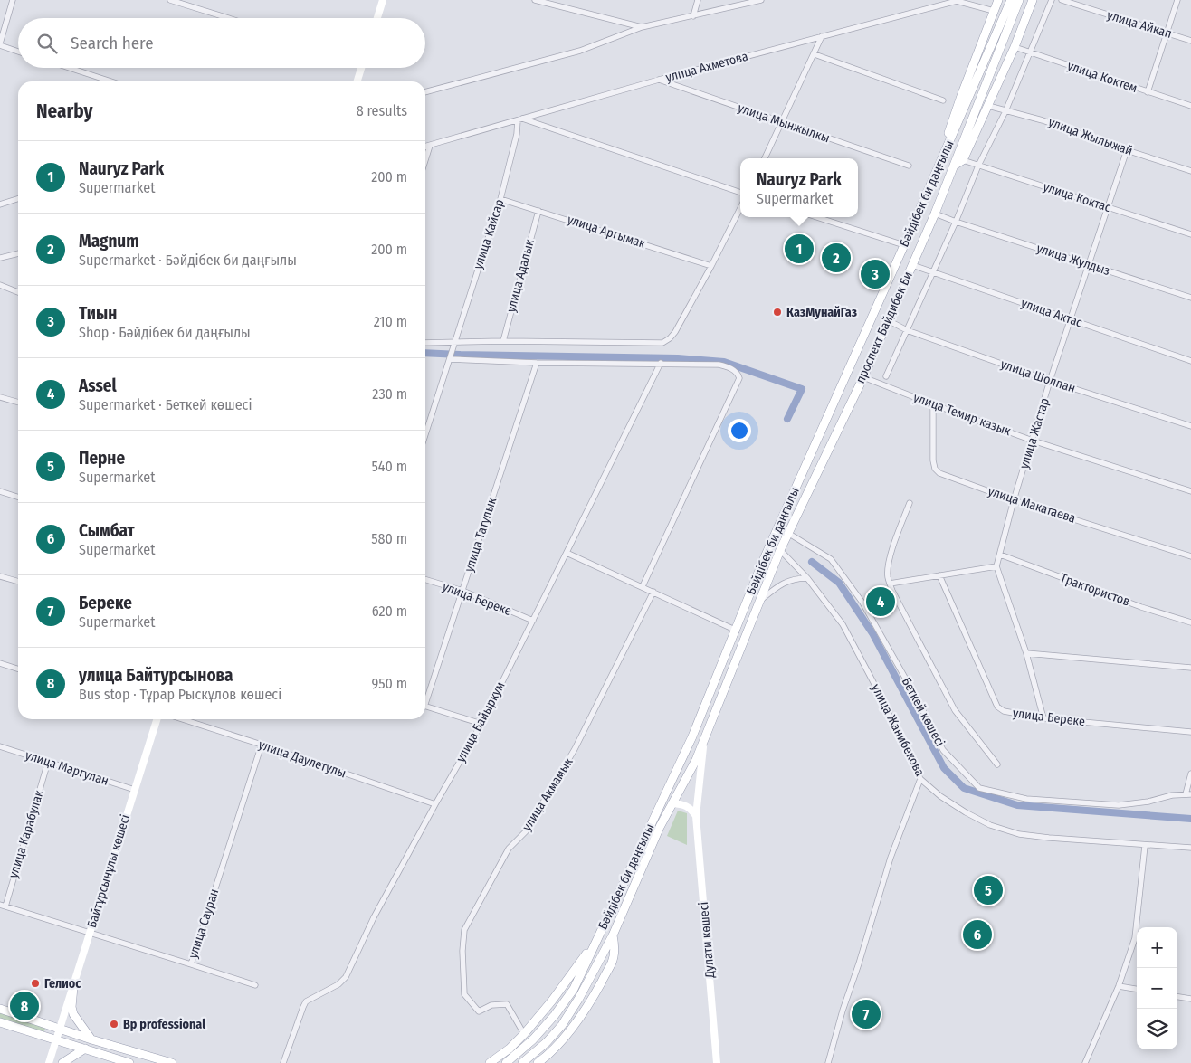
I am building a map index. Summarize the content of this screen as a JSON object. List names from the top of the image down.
{
  "streets": {
    "main road": [
      "Бәйдібек би даңғылы",
      "проспект Байдибек Би",
      "Байтұрсынұлы көшесі",
      "Дулати көшесі"
    ],
    "street": [
      "улица Айкап",
      "улица Ахметова",
      "улица Коктем",
      "улица Мынжылкы",
      "улица Жылыжай",
      "улица Коктас",
      "улица Аргымак",
      "улица Кайсар",
      "улица Жулдыз",
      "улица Адалык",
      "улица Актас",
      "улица Шолпан",
      "улица Темир казык",
      "улица Жастар",
      "улица Макатаева",
      "улица Татулык",
      "Трактористов",
      "улица Береке",
      "Беткей көшесі",
      "улица Байыркум",
      "улица Жанибекова",
      "улица Даулетулы",
      "улица Маргулан",
      "улица Акмамык",
      "улица Карабулак",
      "улица Сауран"
    ]
  },
  "crossings": [
    ["улица Ахметова", "улица Мынжылкы"],
    ["улица Ахметова", "улица Кайсар"],
    ["улица Жылыжай", "улица Жастар"],
    ["Бәйдібек би даңғылы", "проспект Байдибек Би"],
    ["Бәйдібек би даңғылы", "улица Жанибекова"],
    ["Бәйдібек би даңғылы", "Дулати көшесі"],
    ["улица Коктас", "улица Жастар"],
    ["улица Аргымак", "улица Кайсар"],
    ["улица Аргымак", "улица Адалык"],
    ["улица Жулдыз", "проспект Байдибек Би"],
    ["улица Жулдыз", "улица Жастар"],
    ["улица Актас", "проспект Байдибек Би"],
    ["улица Актас", "улица Жастар"],
    ["проспект Байдибек Би", "улица Шолпан"],
    ["проспект Байдибек Би", "улица Темир казык"],
    ["проспект Байдибек Би", "Беткей көшесі"],
    ["проспект Байдибек Би", "улица Жанибекова"],
    ["улица Шолпан", "улица Жастар"],
    ["улица Темир казык", "улица Жастар"],
    ["улица Темир казык", "улица Макатаева"],
    ["улица Жастар", "улица Макатаева"],
    ["улица Жастар", "Трактористов"],
    ["улица Татулык", "улица Береке"],
    ["улица Береке", "улица Байыркум"],
    ["улица Байыркум", "улица Даулетулы"],
    ["улица Даулетулы", "улица Сауран"],
    ["улица Маргулан", "улица Карабулак"],
    ["улица Маргулан", "Байтұрсынұлы көшесі"],
    ["улица Карабулак", "улица Сауран"],
    ["Байтұрсынұлы көшесі", "улица Сауран"]
  ],
  "places": ["КазМунайГаз", "Гелиос", "Bp professional"],
  "page": {
    "search": "Search here",
    "heading": ["Nearby", "8 results"],
    "list": [
      {
        "mark": "1",
        "name": "Nauryz Park",
        "note": "Supermarket",
        "value": "200 m"
      },
      {
        "mark": "2",
        "name": "Magnum",
        "note": "Supermarket · Бәйдібек би даңғылы",
        "value": "200 m"
      },
      {
        "mark": "3",
        "name": "Тиын",
        "note": "Shop · Бәйдібек би даңғылы",
        "value": "210 m"
      },
      {
        "mark": "4",
        "name": "Assel",
        "note": "Supermarket · Беткей көшесі",
        "value": "230 m"
      },
      {
        "mark": "5",
        "name": "Перне",
        "note": "Supermarket",
        "value": "540 m"
      },
      {
        "mark": "6",
        "name": "Сымбат",
        "note": "Supermarket",
        "value": "580 m"
      },
      {
        "mark": "7",
        "name": "Береке",
        "note": "Supermarket",
        "value": "620 m"
      },
      {
        "mark": "8",
        "name": "улица Байтурсынова",
        "note": "Bus stop · Тұрар Рыскұлов көшесі",
        "value": "950 m"
      }
    ],
    "popup": ["Nauryz Park", "Supermarket"],
    "pins": [
      "1",
      "2",
      "3",
      "4",
      "5",
      "6",
      "8",
      "7"
    ],
    "map_buttons": ["+", "−"]
  }
}
